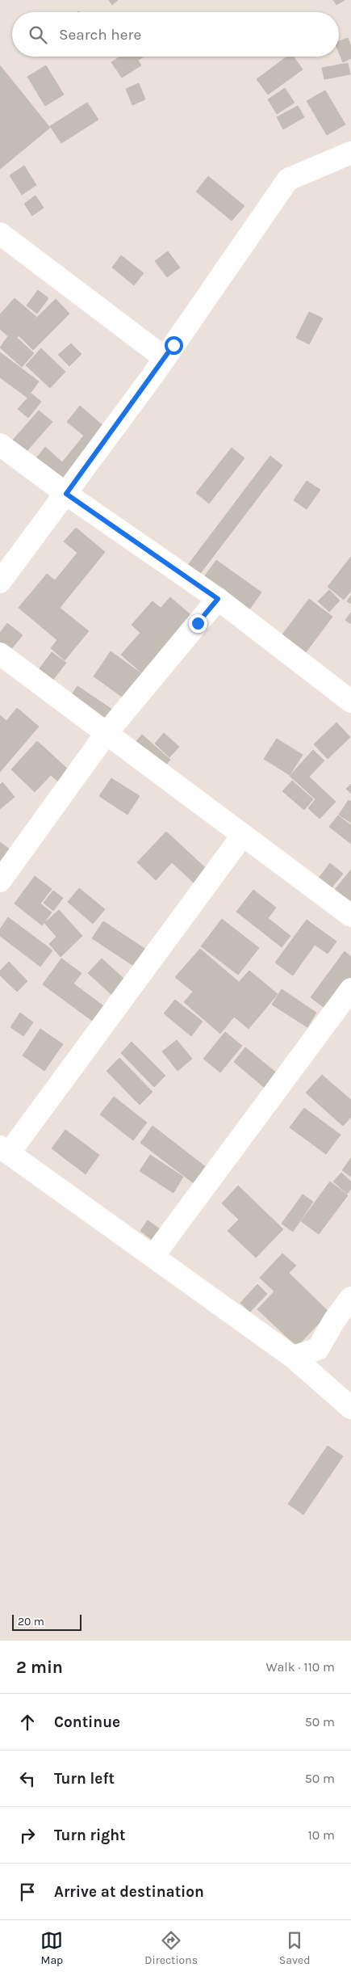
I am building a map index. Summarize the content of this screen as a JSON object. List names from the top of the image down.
{
  "scale_bar": "20 m",
  "page": {
    "search": "Search here",
    "scale": "20 m",
    "heading": ["2 min", "Walk · 110 m"],
    "list": [
      ["Continue", "50 m"],
      ["Turn left", "50 m"],
      ["Turn right", "10 m"],
      "Arrive at destination"
    ],
    "nav": ["Map", "Directions", "Saved"]
  }
}
